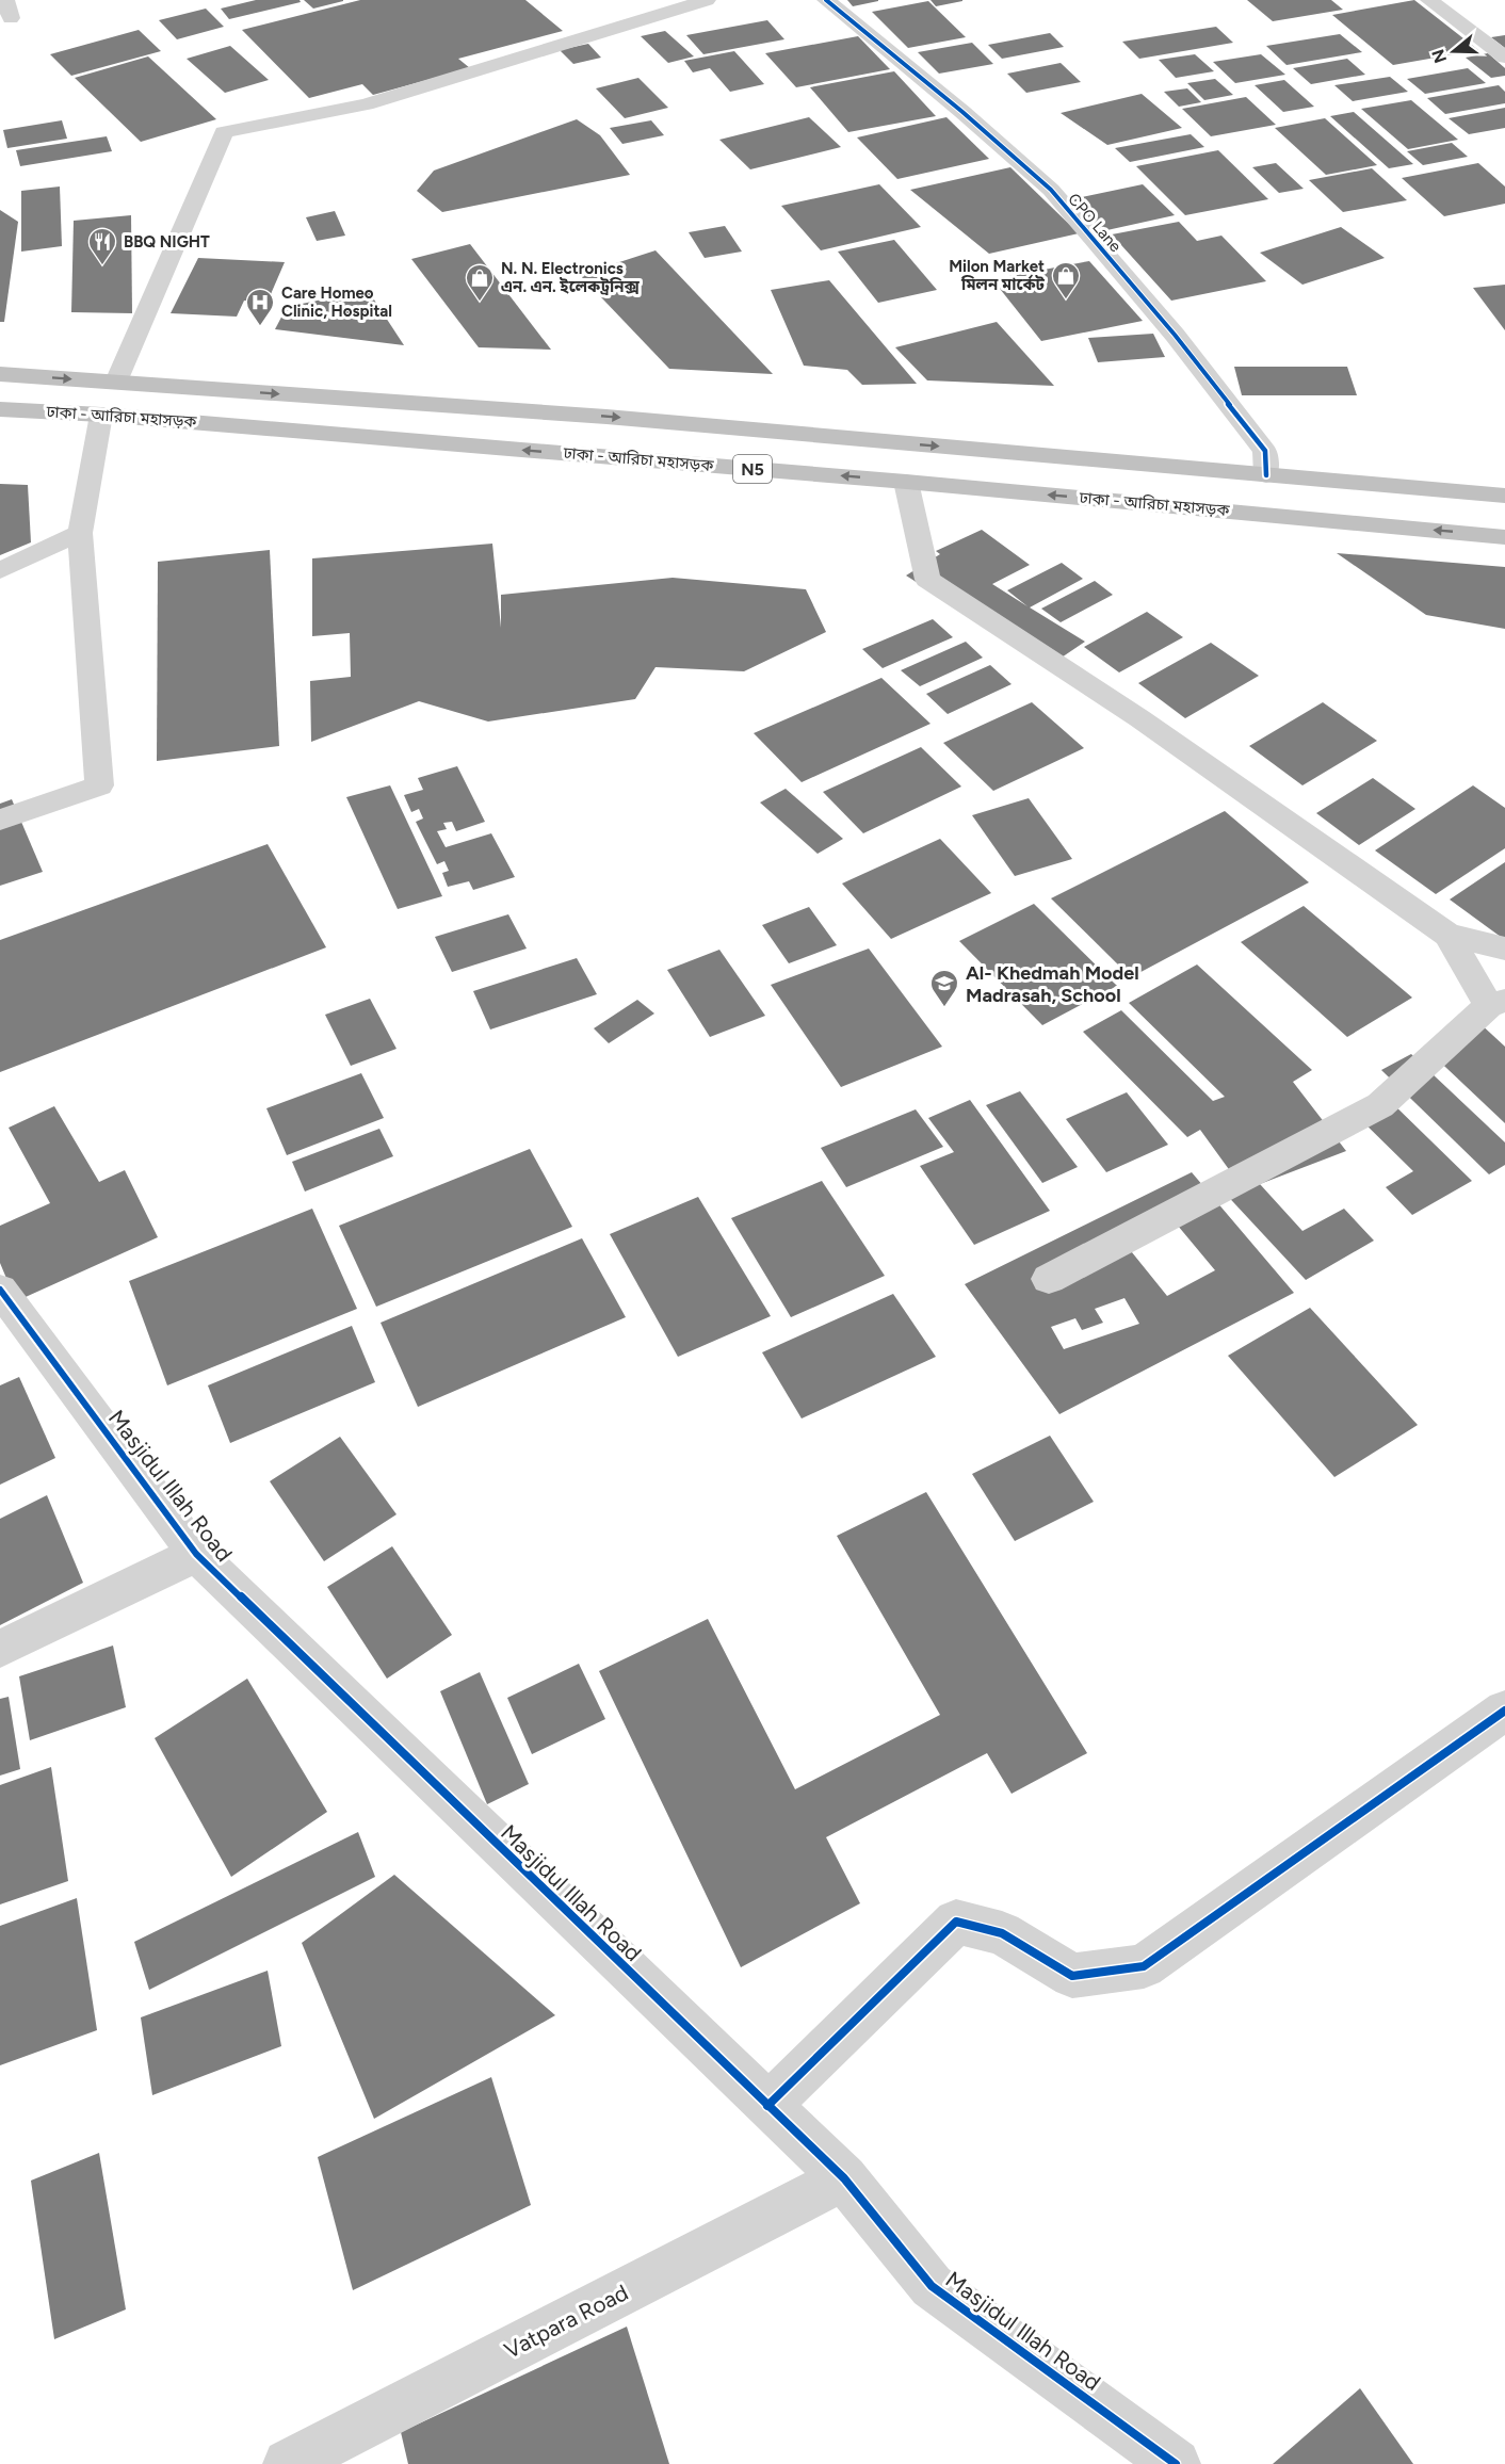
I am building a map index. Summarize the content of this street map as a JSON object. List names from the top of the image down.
{
  "streets": {
    "highway": ["ঢাকা - আরিচা মহাসড়ক", "N5"],
    "street": ["CPO Lane", "Masjidul Illah Road", "Vatpara Road"]
  },
  "crossings": [
    ["CPO Lane", "ঢাকা - আরিচা মহাসড়ক"],
    ["Masjidul Illah Road", "Vatpara Road"]
  ],
  "places": {
    "restaurant": ["BBQ NIGHT"],
    "shop": ["Milon Market মিলন মার্কেট", "N. N. Electronics এন. এন. ইলেকট্রনিক্স"],
    "hospital": ["Care Homeo Clinic, Hospital"],
    "school or university": ["Al- Khedmah Model Madrasah, School"]
  },
  "north": "left"
}
